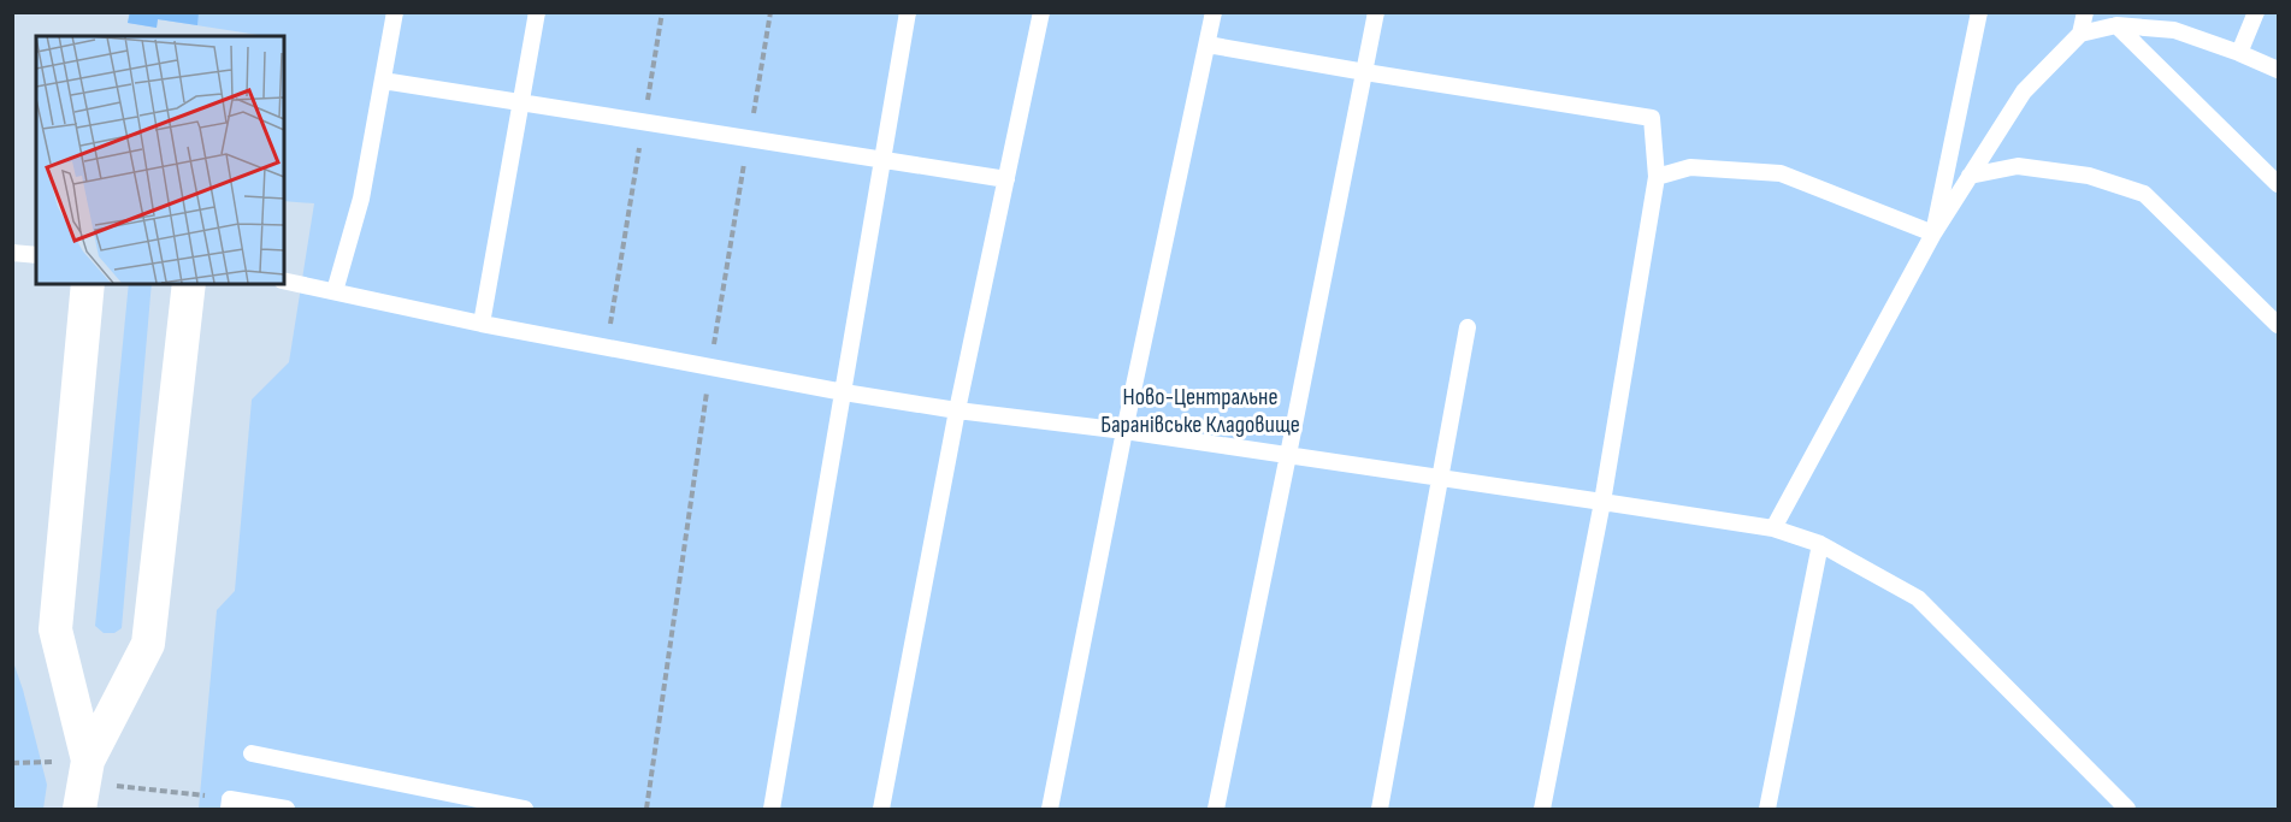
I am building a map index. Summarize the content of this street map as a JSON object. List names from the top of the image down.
{
  "parks": ["Ново-Центральне Баранівське Кладовище"]
}
